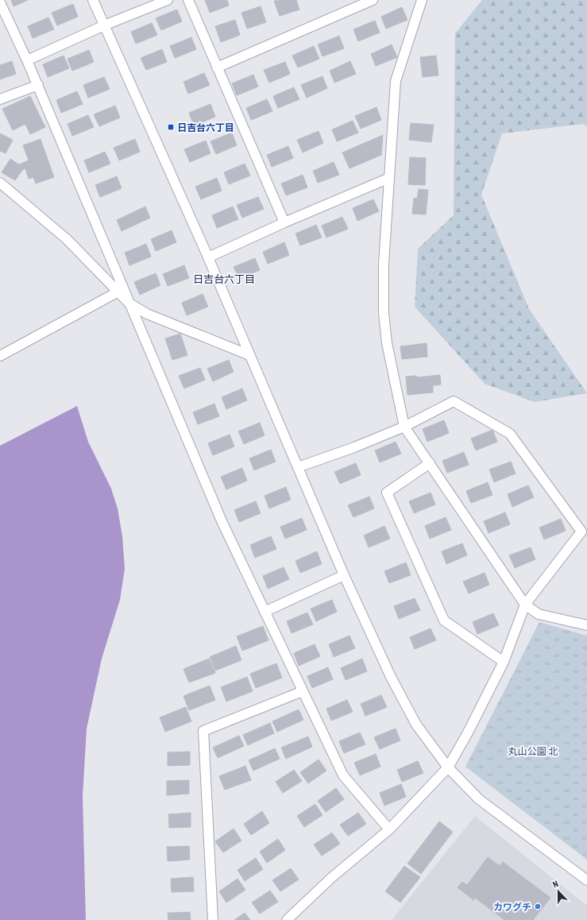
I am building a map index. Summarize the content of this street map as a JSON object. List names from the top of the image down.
{
  "districts": ["日吉台六丁目"],
  "parks": ["丸山公園 北"],
  "places": {
    "transit": ["日吉台六丁目"],
    "other": ["カワグチ"]
  },
  "north": "top"
}
